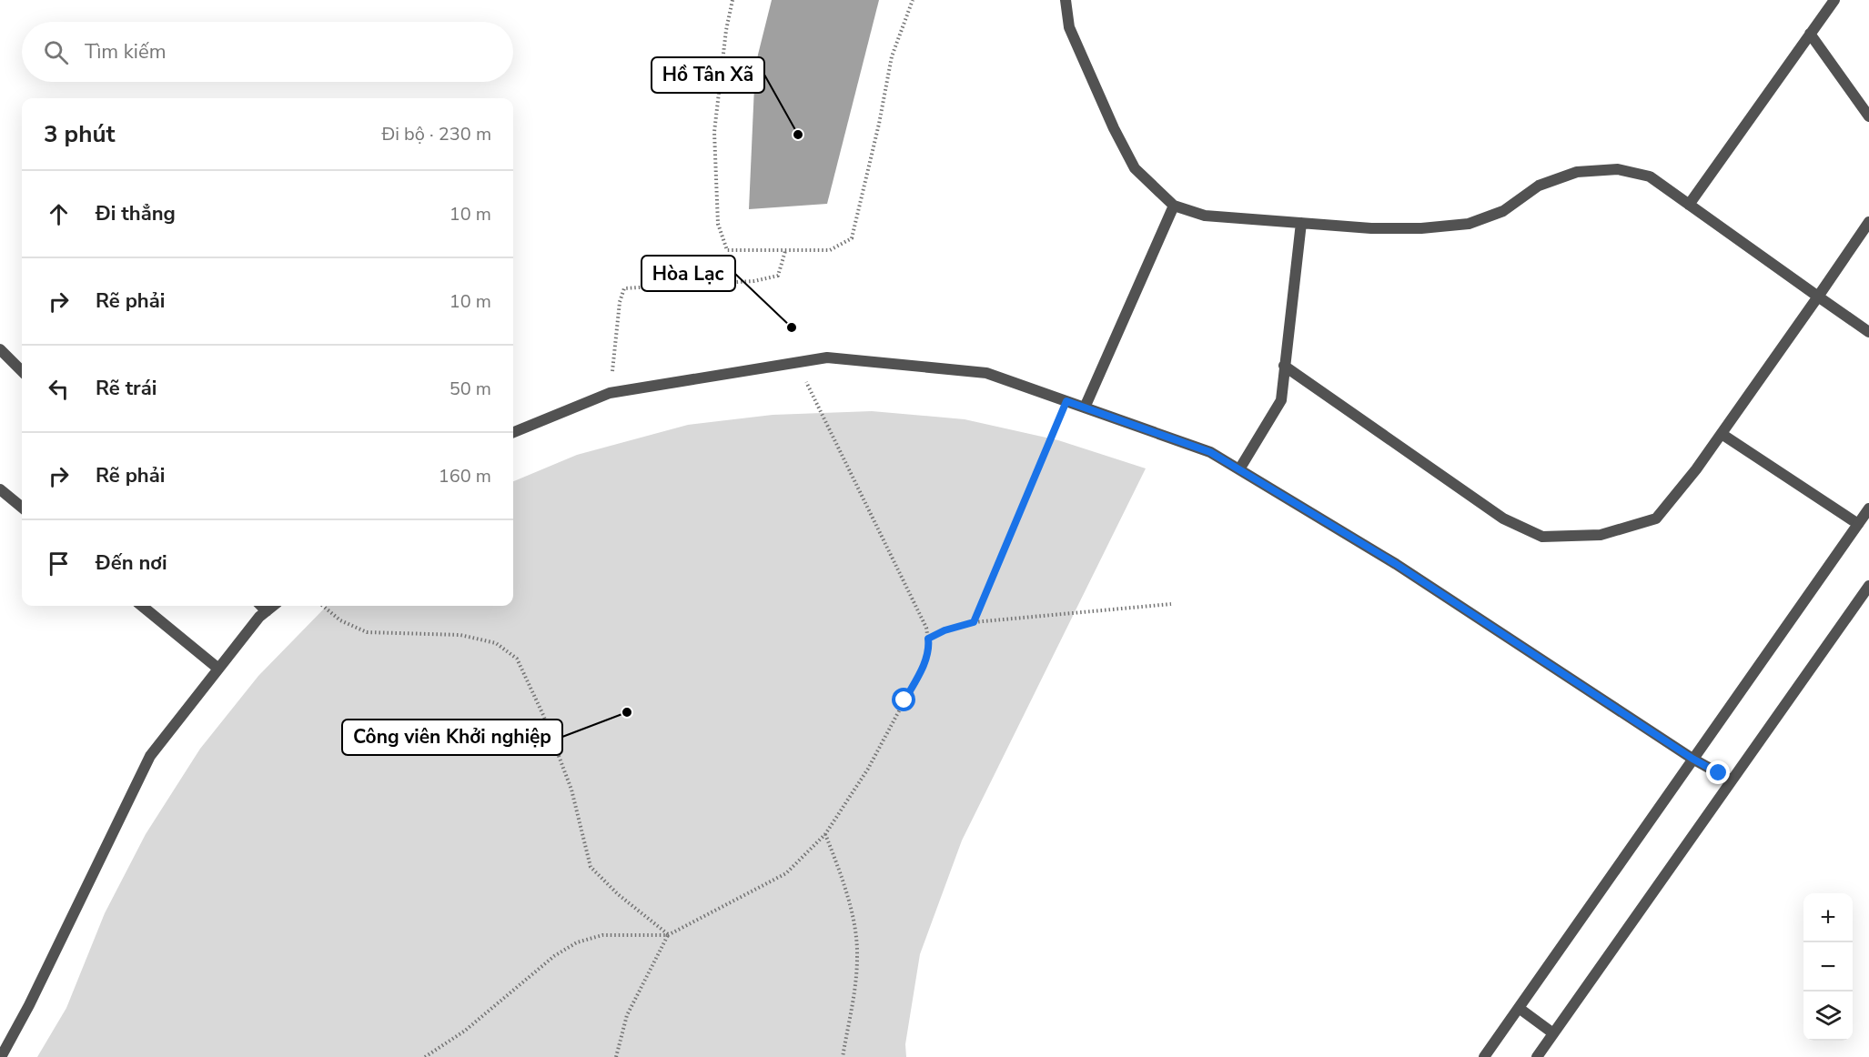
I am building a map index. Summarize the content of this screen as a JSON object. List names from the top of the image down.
{
  "places": ["Hồ Tân Xã", "Hòa Lạc", "Công viên Khởi nghiệp"],
  "page": {
    "search": "Tìm kiếm",
    "heading": ["3 phút", "Đi bộ · 230 m"],
    "list": [
      ["Đi thẳng", "10 m"],
      ["Rẽ phải", "10 m"],
      ["Rẽ trái", "50 m"],
      ["Rẽ phải", "160 m"],
      "Đến nơi"
    ],
    "map_buttons": ["+", "−"]
  }
}
